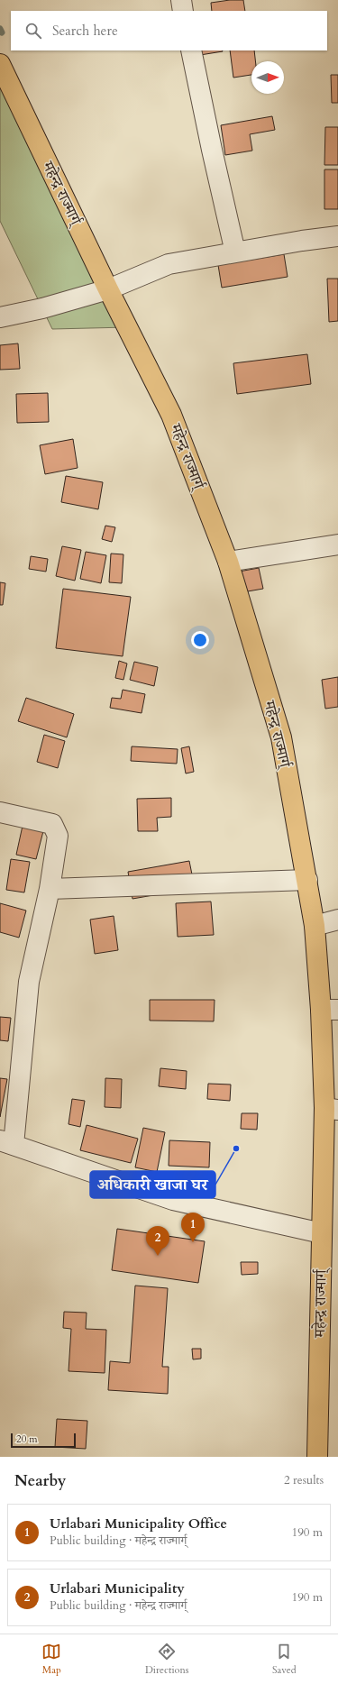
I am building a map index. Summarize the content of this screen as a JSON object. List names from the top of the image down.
{
  "streets": {
    "highway": ["महेन्द्र राज्मार्ग्"]
  },
  "places": ["अधिकारी खाजा घर"],
  "scale_bar": "20 m",
  "north": "right",
  "page": {
    "search": "Search here",
    "pins": ["1", "2"],
    "scale": "20 m",
    "heading": ["Nearby", "2 results"],
    "list": [
      {
        "mark": "1",
        "name": "Urlabari Municipality Office",
        "note": "Public building · महेन्द्र राज्मार्ग्",
        "value": "190 m"
      },
      {
        "mark": "2",
        "name": "Urlabari Municipality",
        "note": "Public building · महेन्द्र राज्मार्ग्",
        "value": "190 m"
      }
    ],
    "nav": ["Map", "Directions", "Saved"]
  }
}
